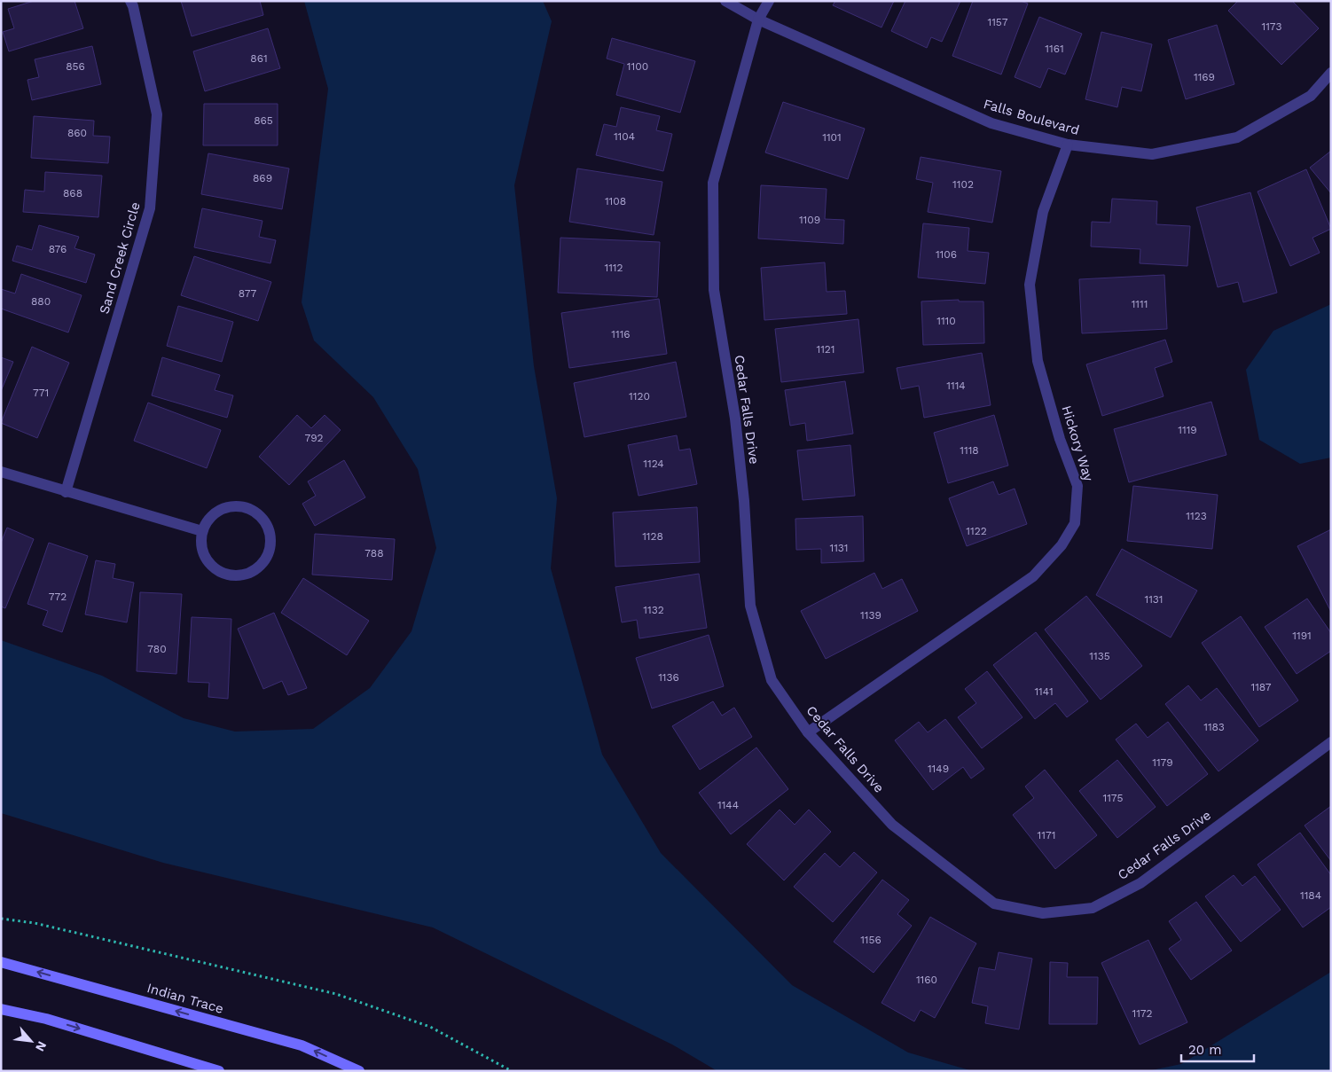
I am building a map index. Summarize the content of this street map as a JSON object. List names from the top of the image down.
{
  "streets": {
    "main road": ["Indian Trace"],
    "street": [
      "Falls Boulevard",
      "Sand Creek Circle",
      "Cedar Falls Drive",
      "Hickory Way"
    ]
  },
  "crossings": [
    ["Falls Boulevard", "Cedar Falls Drive"],
    ["Falls Boulevard", "Hickory Way"],
    ["Cedar Falls Drive", "Hickory Way"]
  ],
  "house_numbers": [
    "1157",
    "1173",
    "1161",
    "861",
    "856",
    "1100",
    "1169",
    "865",
    "860",
    "1104",
    "1101",
    "869",
    "1102",
    "868",
    "1108",
    "1109",
    "876",
    "1106",
    "1112",
    "877",
    "880",
    "1111",
    "1110",
    "1116",
    "1121",
    "1114",
    "771",
    "1120",
    "1119",
    "792",
    "1118",
    "1124",
    "1123",
    "1122",
    "1128",
    "1131",
    "788",
    "772",
    "1131",
    "1132",
    "1139",
    "1191",
    "780",
    "1135",
    "1136",
    "1187",
    "1141",
    "1183",
    "1179",
    "1149",
    "1175",
    "1144",
    "1171",
    "1184",
    "1156",
    "1160",
    "1172"
  ],
  "scale_bar": "20 m",
  "north": "bottom right"
}
